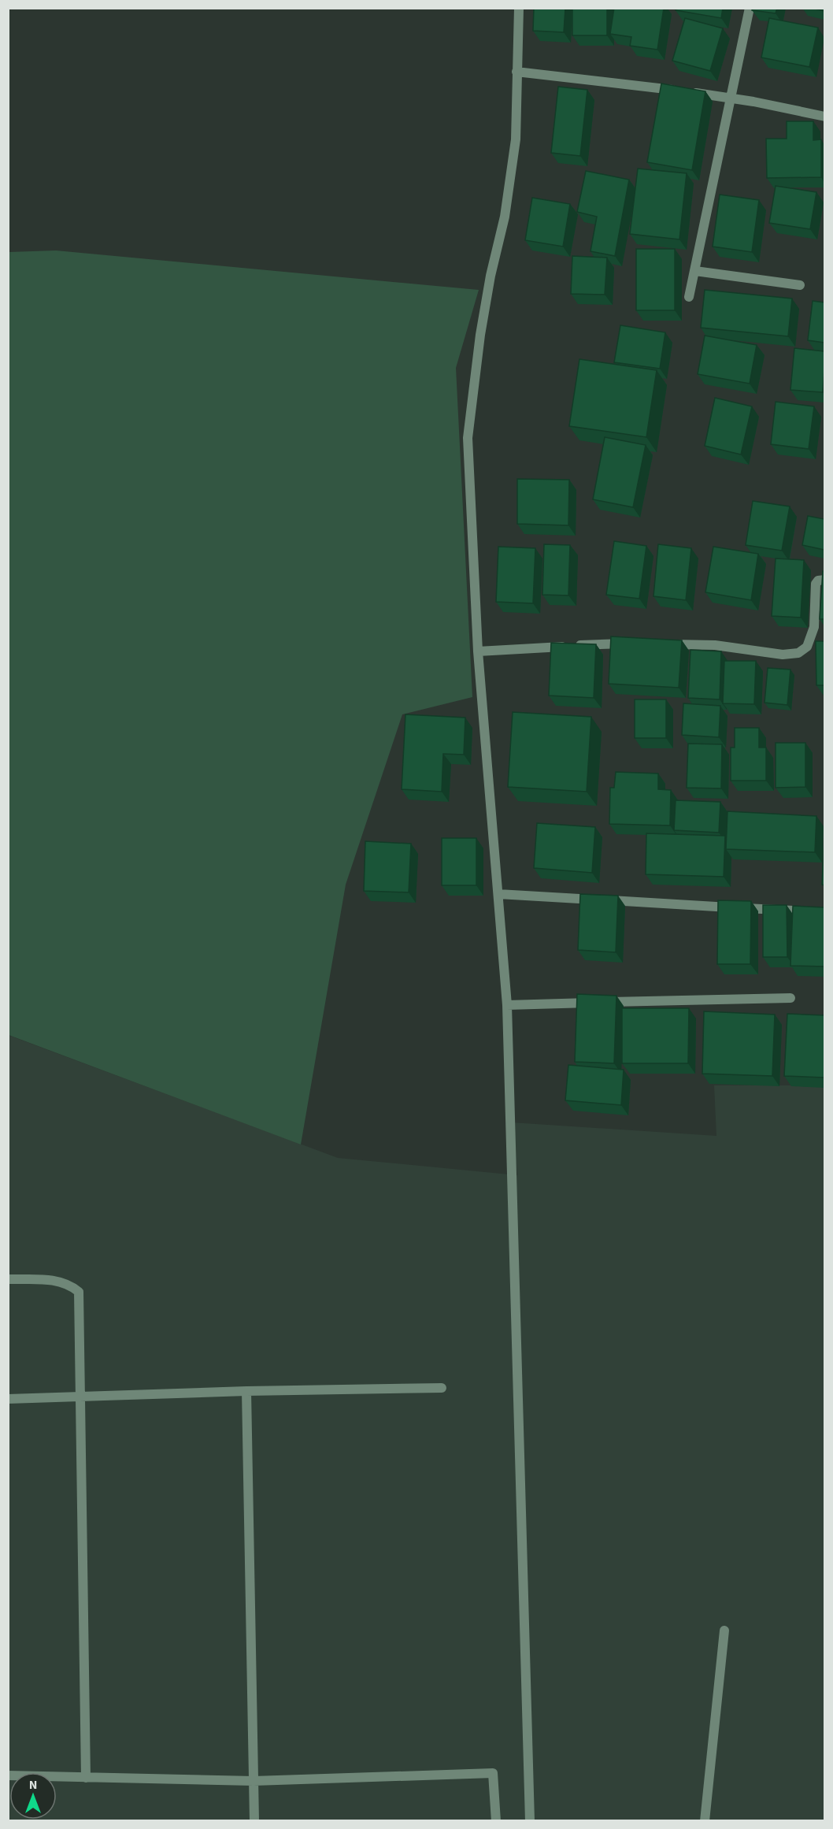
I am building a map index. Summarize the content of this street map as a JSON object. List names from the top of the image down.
{
  "north": "top"
}
